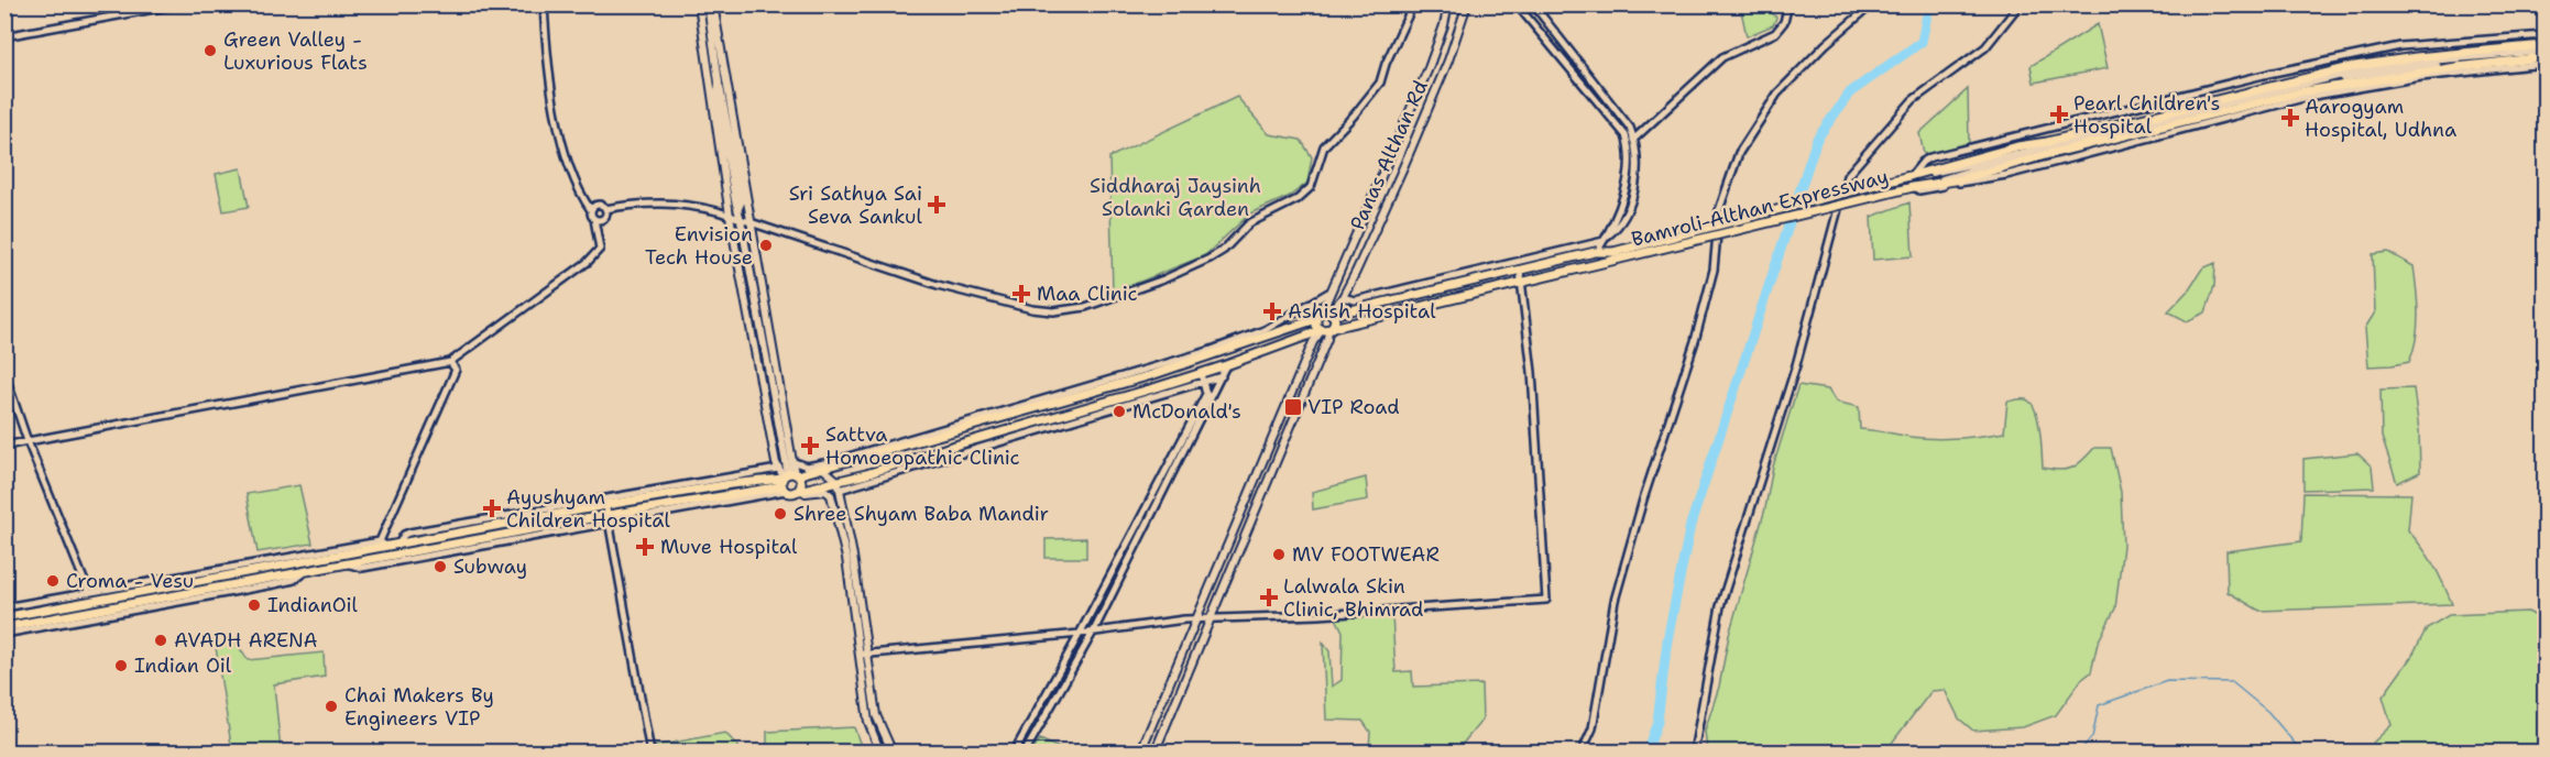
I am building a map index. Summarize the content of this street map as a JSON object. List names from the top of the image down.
{
  "streets": {
    "main road": ["Panas Althan Rd", "Bamroli-Althan Expressway"]
  },
  "parks": ["Siddharaj Jaysinh Solanki Garden"],
  "places": {
    "other": [
      "Green Valley - Luxurious Flats",
      "Envision Tech House",
      "McDonald's",
      "Shree Shyam Baba Mandir",
      "MV FOOTWEAR",
      "Subway",
      "Croma - Vesu",
      "IndianOil",
      "AVADH ARENA",
      "Indian Oil",
      "Chai Makers By Engineers VIP"
    ],
    "health": [
      "Pearl Children's Hospital",
      "Aarogyam Hospital, Udhna",
      "Sri Sathya Sai Seva Sankul",
      "Maa Clinic",
      "Ashish Hospital",
      "Sattva Homoeopathic Clinic",
      "Ayushyam Children Hospital",
      "Muve Hospital",
      "Lalwala Skin Clinic, Bhimrad"
    ],
    "transit": ["VIP Road"]
  }
}
